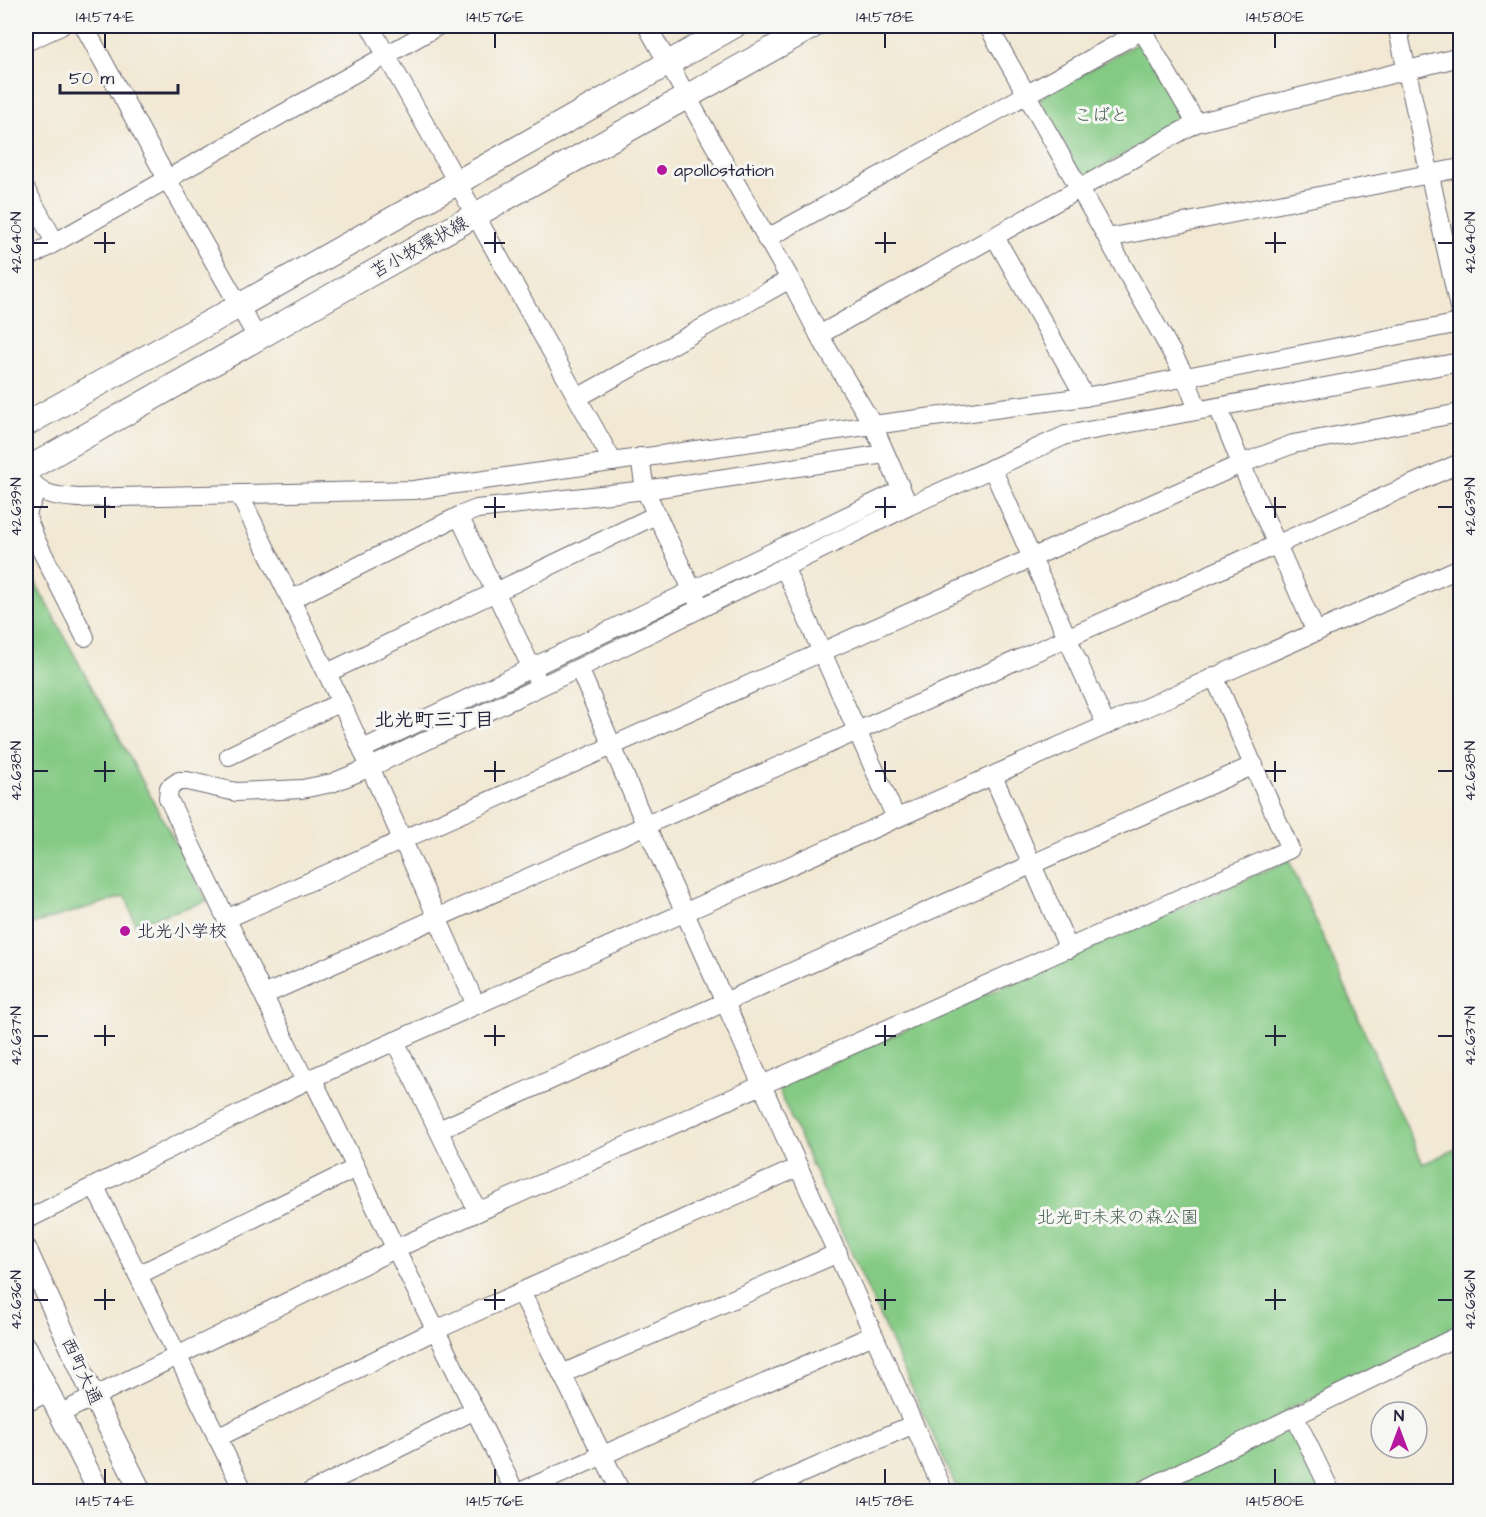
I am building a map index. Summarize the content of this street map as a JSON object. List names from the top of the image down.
{
  "streets": {
    "main road": ["苫小牧環状線"],
    "street": ["西町大通"]
  },
  "districts": ["北光町三丁目"],
  "parks": ["こばと", "北光町未来の森公園"],
  "places": ["apollostation", "北光小学校"],
  "scale_bar": "50 m",
  "north": "top",
  "coordinates": [
    "141.574°E",
    "141.576°E",
    "141.578°E",
    "141.580°E",
    "42.640°N",
    "42.639°N",
    "42.638°N",
    "42.637°N",
    "42.636°N"
  ]
}
